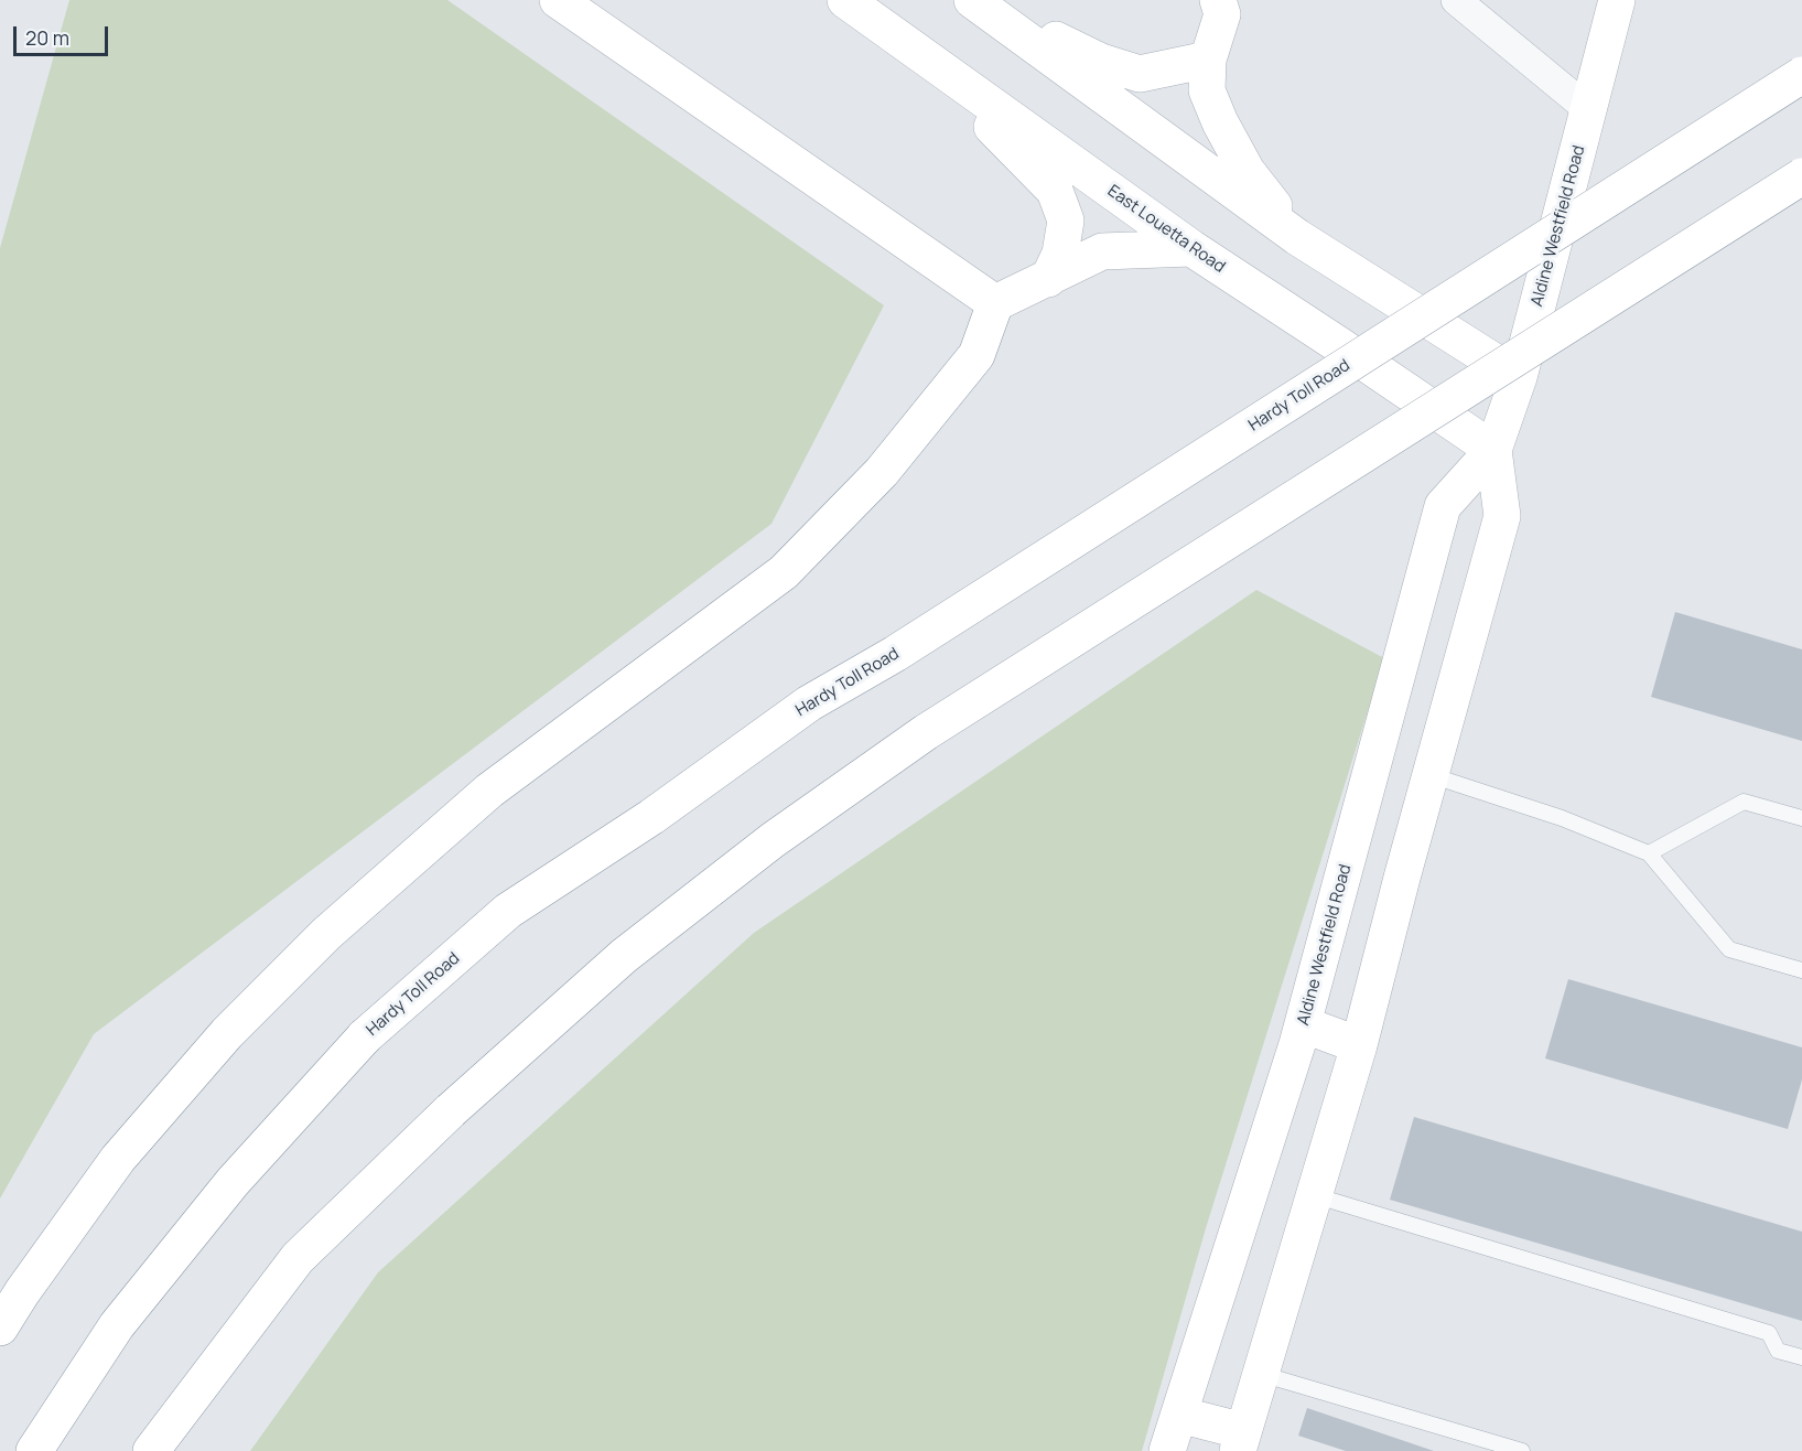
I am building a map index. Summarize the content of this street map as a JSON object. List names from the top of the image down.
{
  "streets": {
    "main road": ["Aldine Westfield Road", "East Louetta Road", "Hardy Toll Road"]
  },
  "crossings": [
    ["Aldine Westfield Road", "East Louetta Road"]
  ],
  "scale_bar": "20 m"
}
